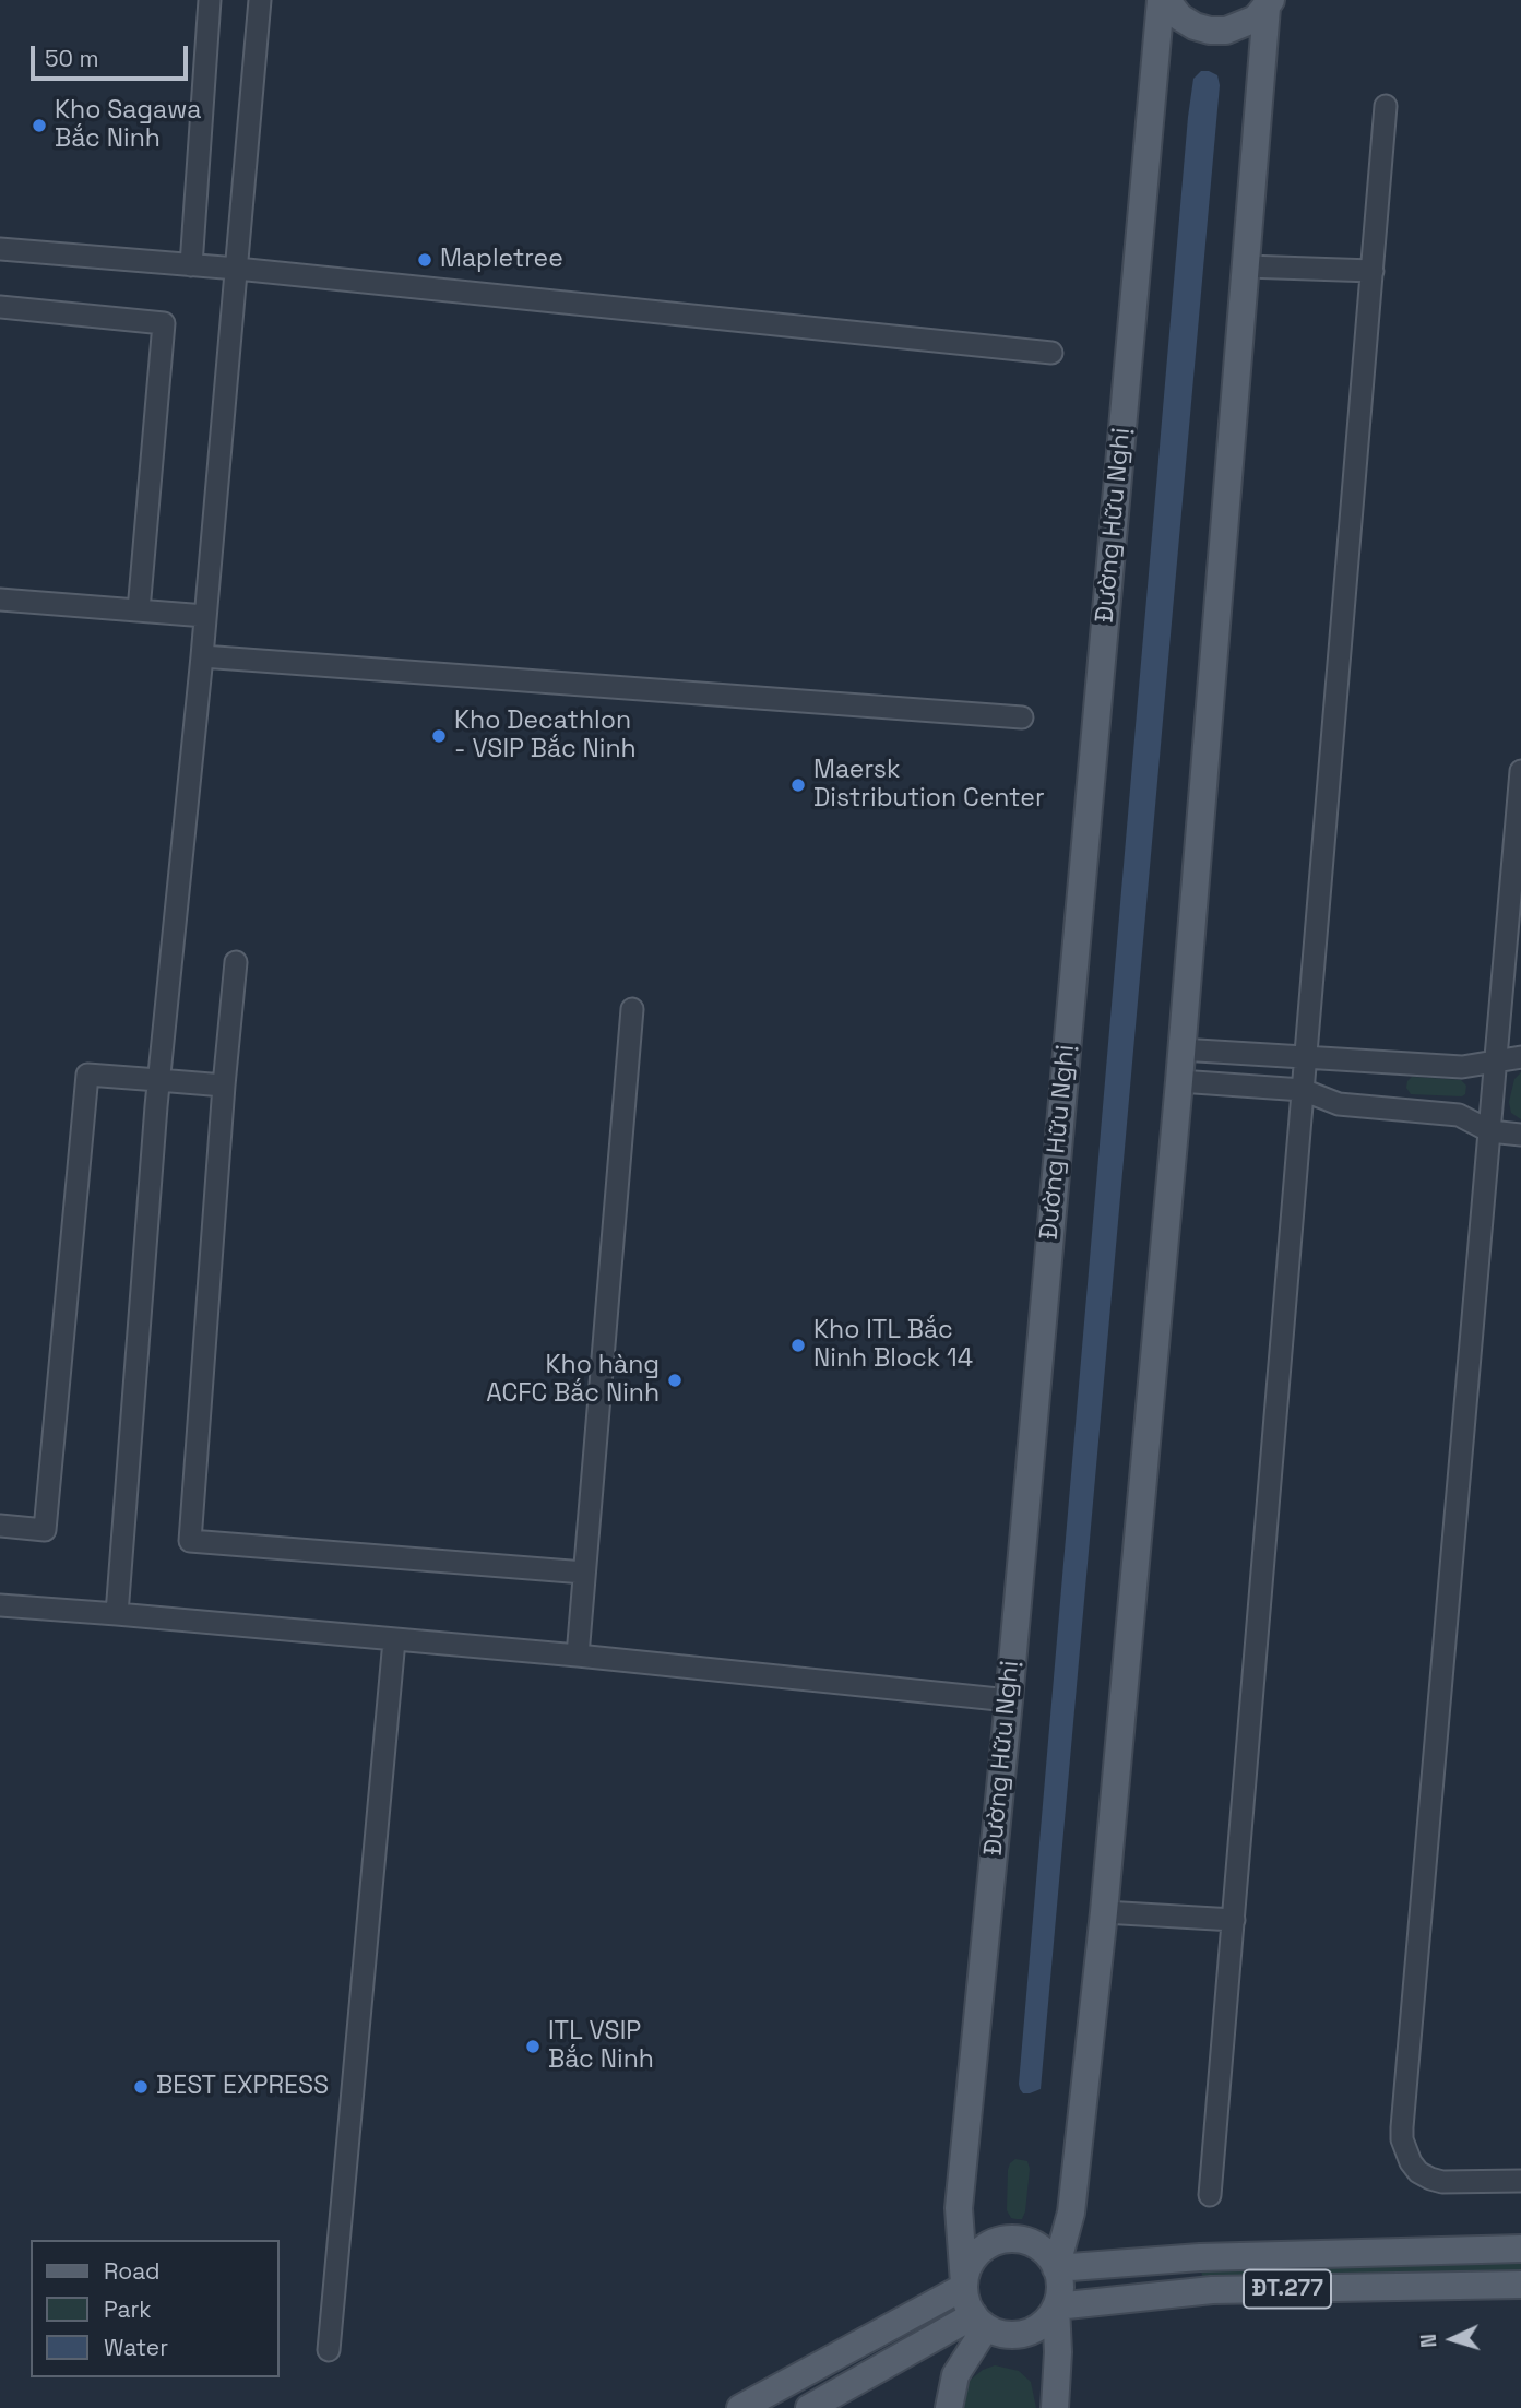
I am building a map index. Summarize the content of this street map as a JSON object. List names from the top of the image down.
{
  "streets": {
    "main road": ["Đường Hữu Nghị", "ĐT.277"]
  },
  "crossings": [
    ["Đường Hữu Nghị", "ĐT.277"]
  ],
  "places": [
    "Kho Sagawa Bắc Ninh",
    "Mapletree",
    "Kho Decathlon - VSIP Bắc Ninh",
    "Maersk Distribution Center",
    "Kho ITL Bắc Ninh Block 14",
    "Kho hàng ACFC Bắc Ninh",
    "ITL VSIP Bắc Ninh",
    "BEST EXPRESS"
  ],
  "legend": ["Road", "Park", "Water"],
  "scale_bar": "50 m",
  "north": "left"
}
